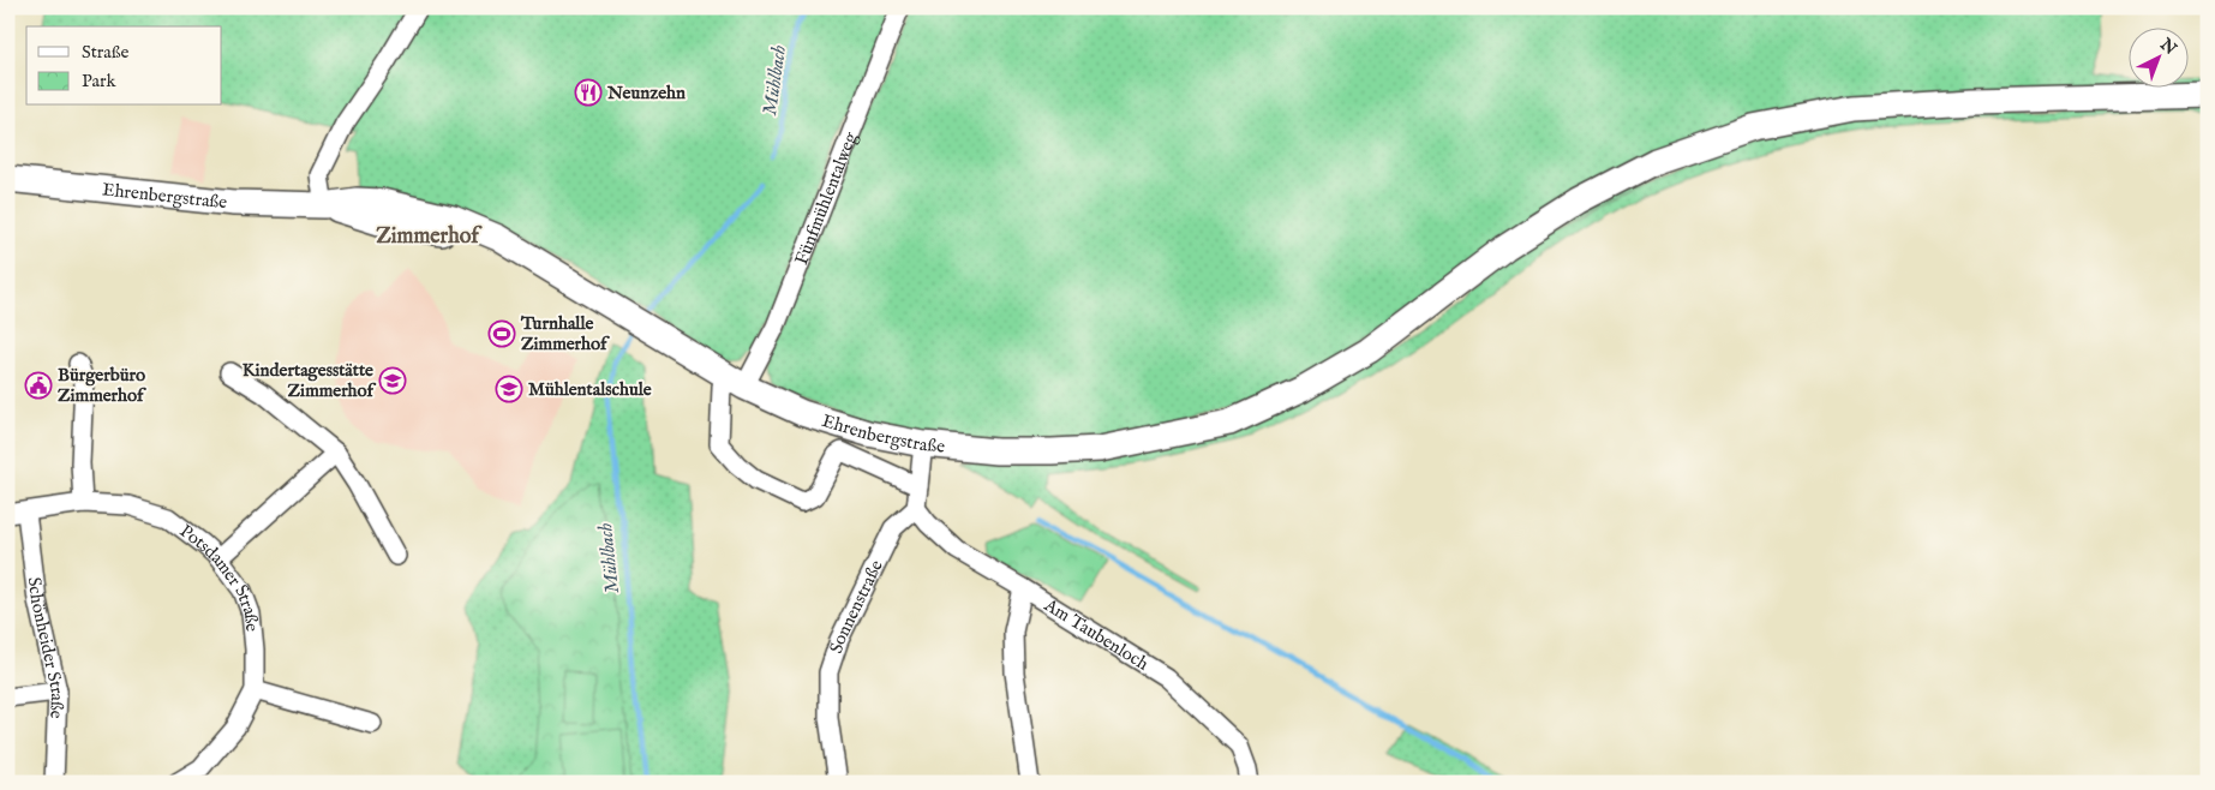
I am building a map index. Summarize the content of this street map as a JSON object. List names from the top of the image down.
{
  "streets": {
    "street": [
      "Ehrenbergstraße",
      "Fünfmühlentalweg",
      "Potsdamer Straße",
      "Sonnenstraße",
      "Am Taubenloch",
      "Schönheider Straße"
    ]
  },
  "crossings": [
    ["Ehrenbergstraße", "Fünfmühlentalweg"],
    ["Potsdamer Straße", "Schönheider Straße"],
    ["Sonnenstraße", "Am Taubenloch"]
  ],
  "districts": ["Zimmerhof"],
  "water": ["Mühlbach"],
  "places": {
    "restaurant": ["Neunzehn"],
    "sports": ["Turnhalle Zimmerhof"],
    "school or university": ["Kindertagesstätte Zimmerhof", "Mühlentalschule"],
    "public building": ["Bürgerbüro Zimmerhof"]
  },
  "legend": ["Straße", "Park"],
  "north": "top right"
}
